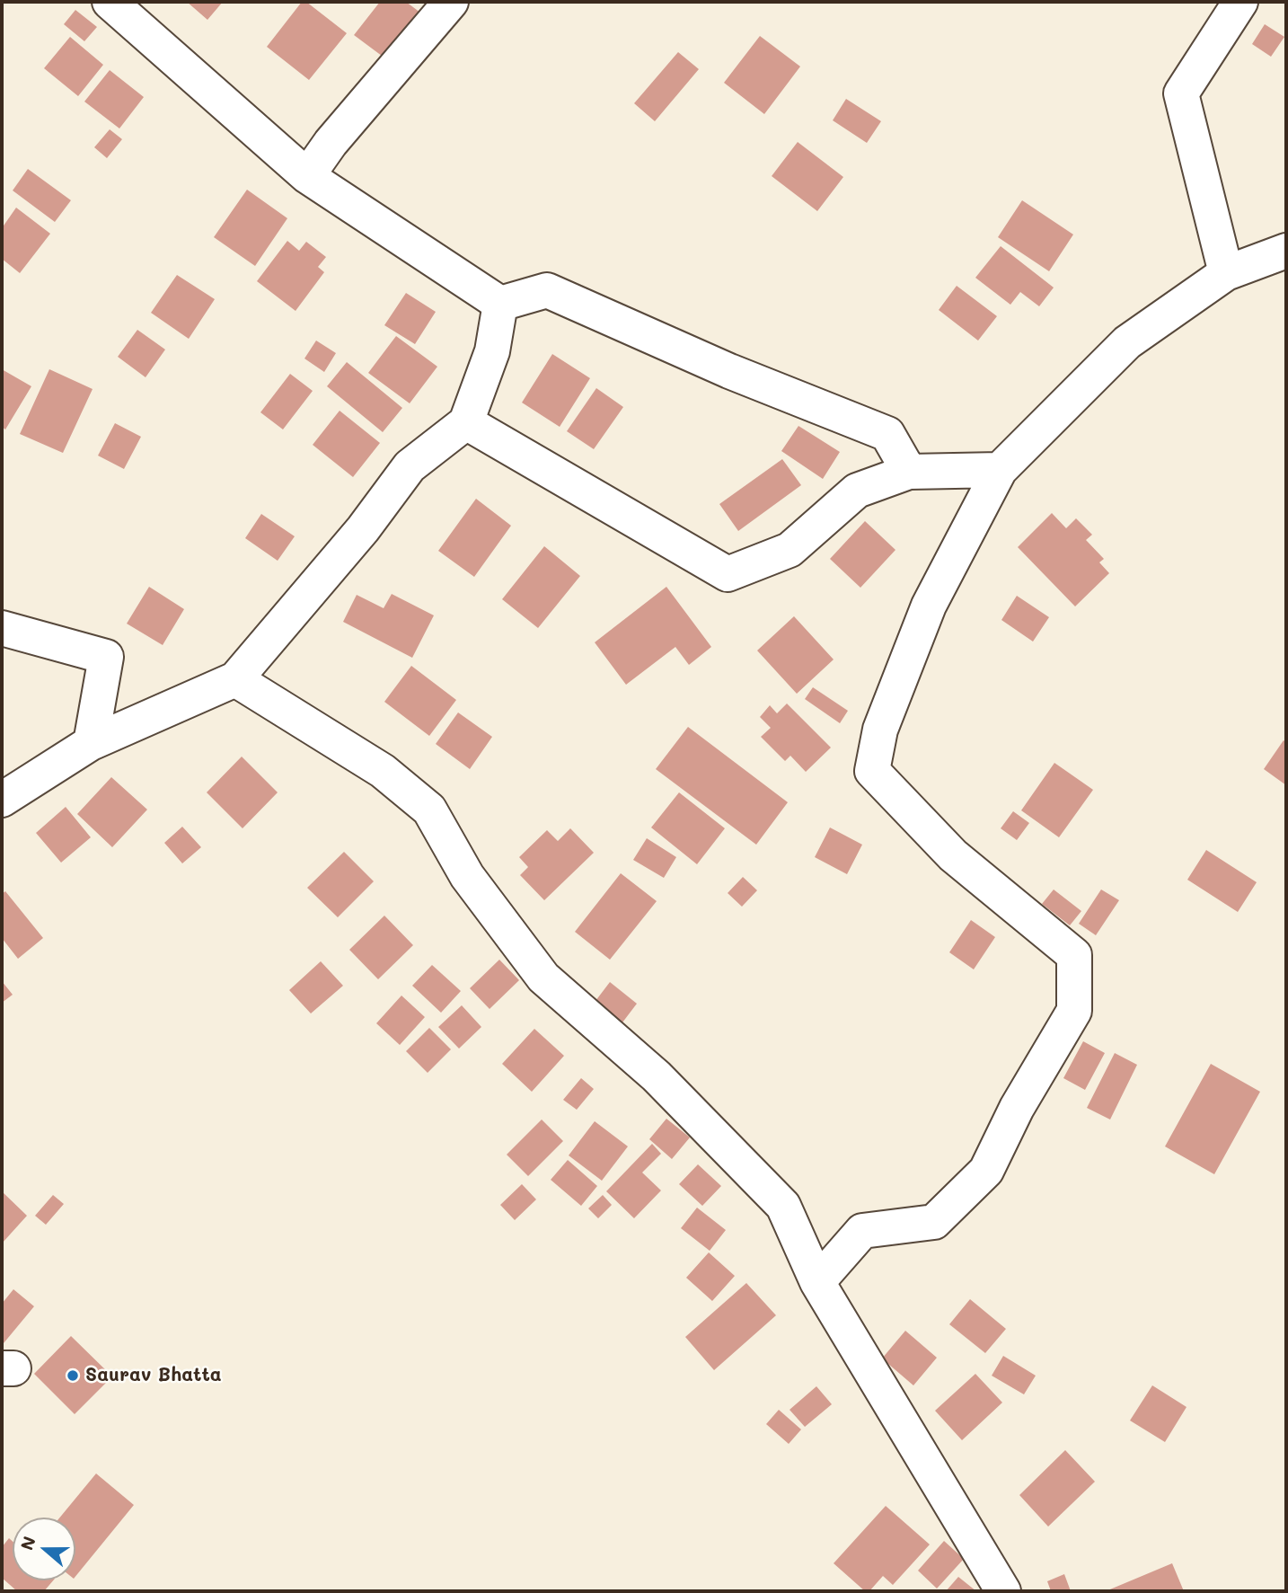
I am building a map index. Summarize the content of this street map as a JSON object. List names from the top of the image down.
{
  "places": ["Saurav Bhatta"],
  "north": "left"
}
